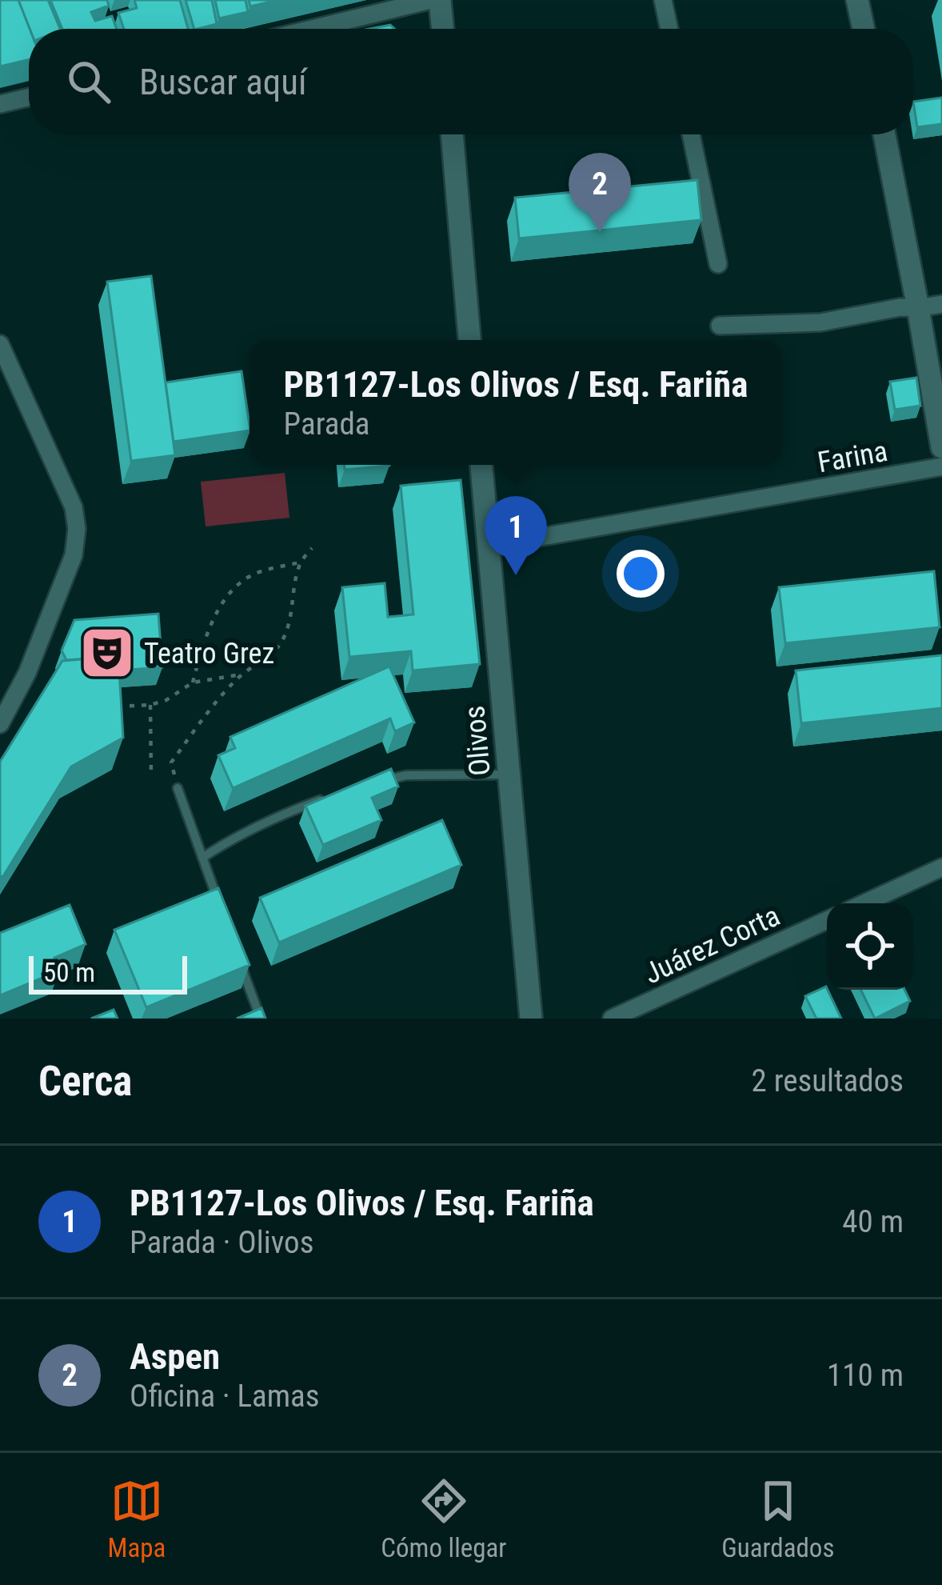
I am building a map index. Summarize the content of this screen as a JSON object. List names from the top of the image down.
{
  "streets": {
    "street": ["Farina", "Olivos", "Juárez Corta"]
  },
  "crossings": [
    ["Farina", "Olivos"]
  ],
  "places": {
    "theatre": ["Teatro Grez"]
  },
  "scale_bar": "50 m",
  "page": {
    "search": "Buscar aquí",
    "pins": ["2", "1"],
    "popup": ["PB1127-Los Olivos / Esq. Fariña", "Parada"],
    "scale": "50 m",
    "heading": ["Cerca", "2 resultados"],
    "list": [
      {
        "mark": "1",
        "name": "PB1127-Los Olivos / Esq. Fariña",
        "note": "Parada · Olivos",
        "value": "40 m"
      },
      {
        "mark": "2",
        "name": "Aspen",
        "note": "Oficina · Lamas",
        "value": "110 m"
      }
    ],
    "nav": ["Mapa", "Cómo llegar", "Guardados"]
  }
}
